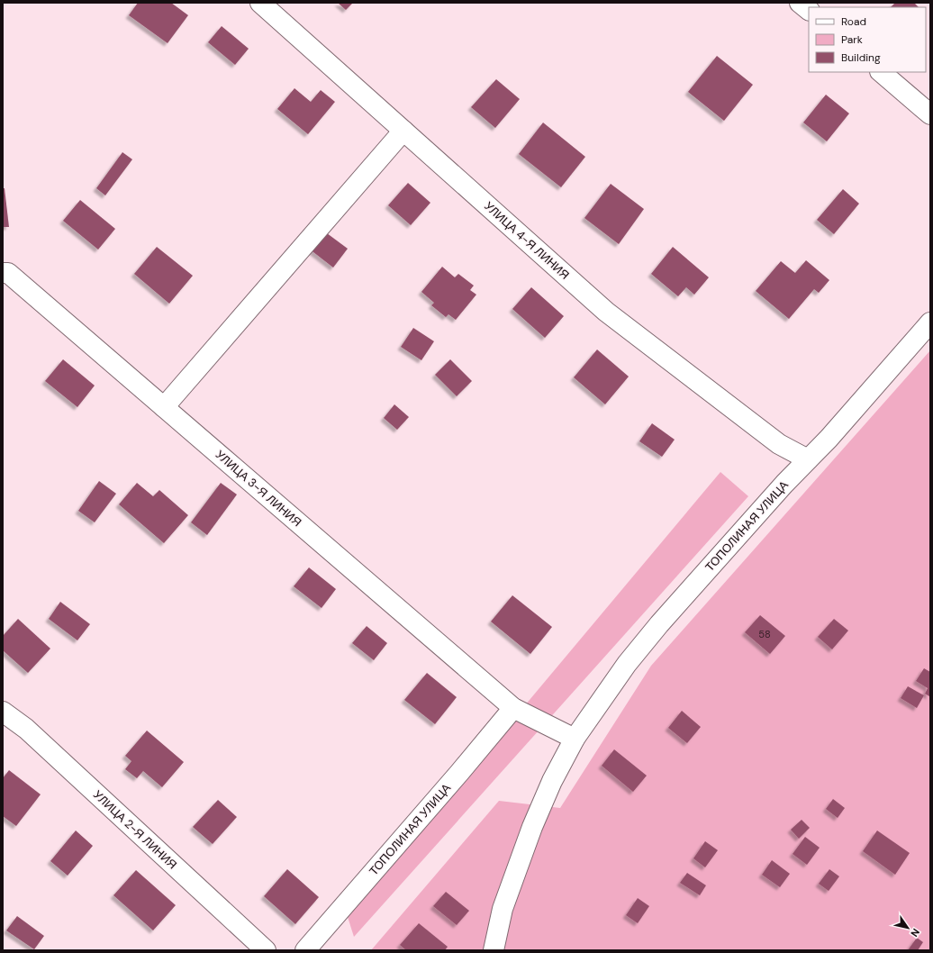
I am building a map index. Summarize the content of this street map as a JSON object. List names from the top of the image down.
{
  "streets": {
    "street": [
      "УЛИЦА 4-Я ЛИНИЯ",
      "УЛИЦА 3-Я ЛИНИЯ",
      "ТОПОЛИНАЯ УЛИЦА",
      "УЛИЦА 2-Я ЛИНИЯ"
    ]
  },
  "crossings": [
    ["УЛИЦА 4-Я ЛИНИЯ", "ТОПОЛИНАЯ УЛИЦА"],
    ["УЛИЦА 3-Я ЛИНИЯ", "ТОПОЛИНАЯ УЛИЦА"]
  ],
  "house_numbers": ["58"],
  "legend": ["Road", "Park", "Building"],
  "north": "bottom right"
}
